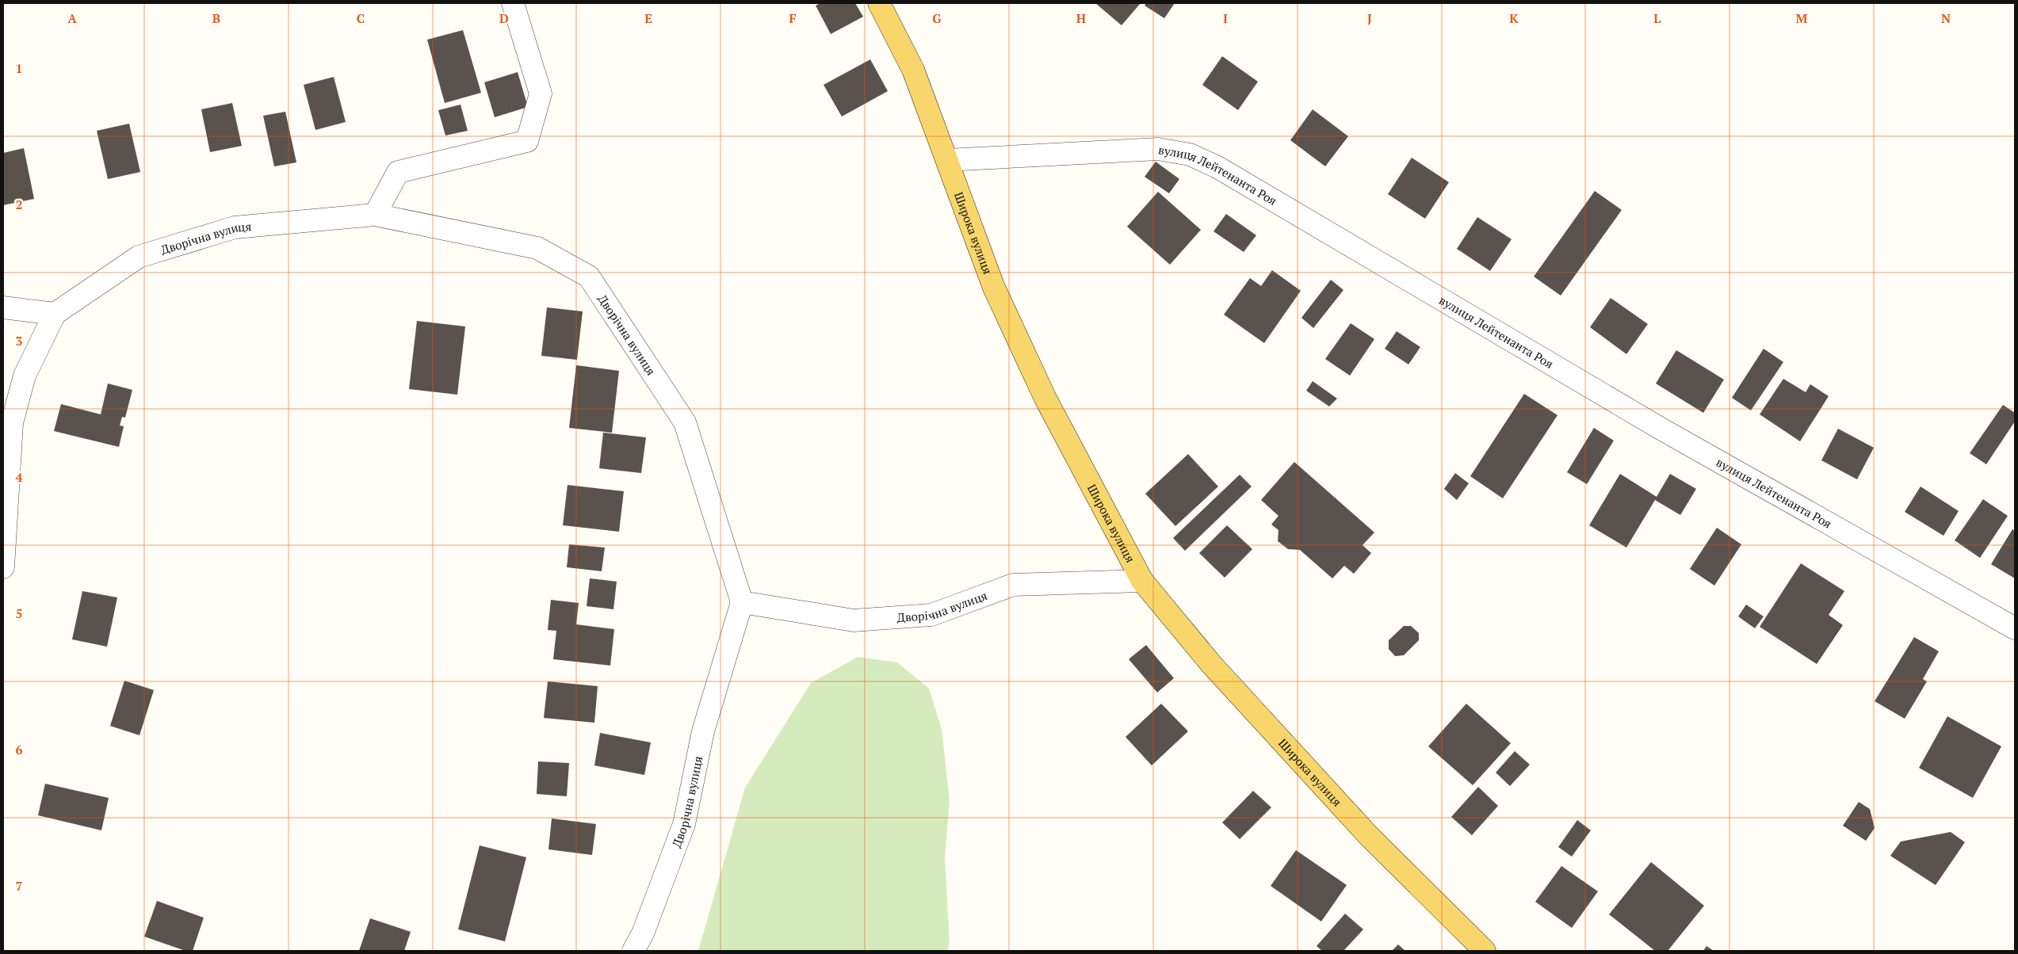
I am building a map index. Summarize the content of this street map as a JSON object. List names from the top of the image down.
{
  "streets": {
    "main road": ["Широка вулиця"],
    "street": ["вулиця Лейтенанта Роя", "Дворічна вулиця"]
  },
  "crossings": [
    ["вулиця Лейтенанта Роя", "Широка вулиця"],
    ["Широка вулиця", "Дворічна вулиця"]
  ],
  "grid": {
    "columns": [
      "A",
      "B",
      "C",
      "D",
      "E",
      "F",
      "G",
      "H",
      "I",
      "J",
      "K",
      "L",
      "M",
      "N"
    ],
    "rows": [
      "1",
      "2",
      "3",
      "4",
      "5",
      "6",
      "7"
    ]
  }
}
